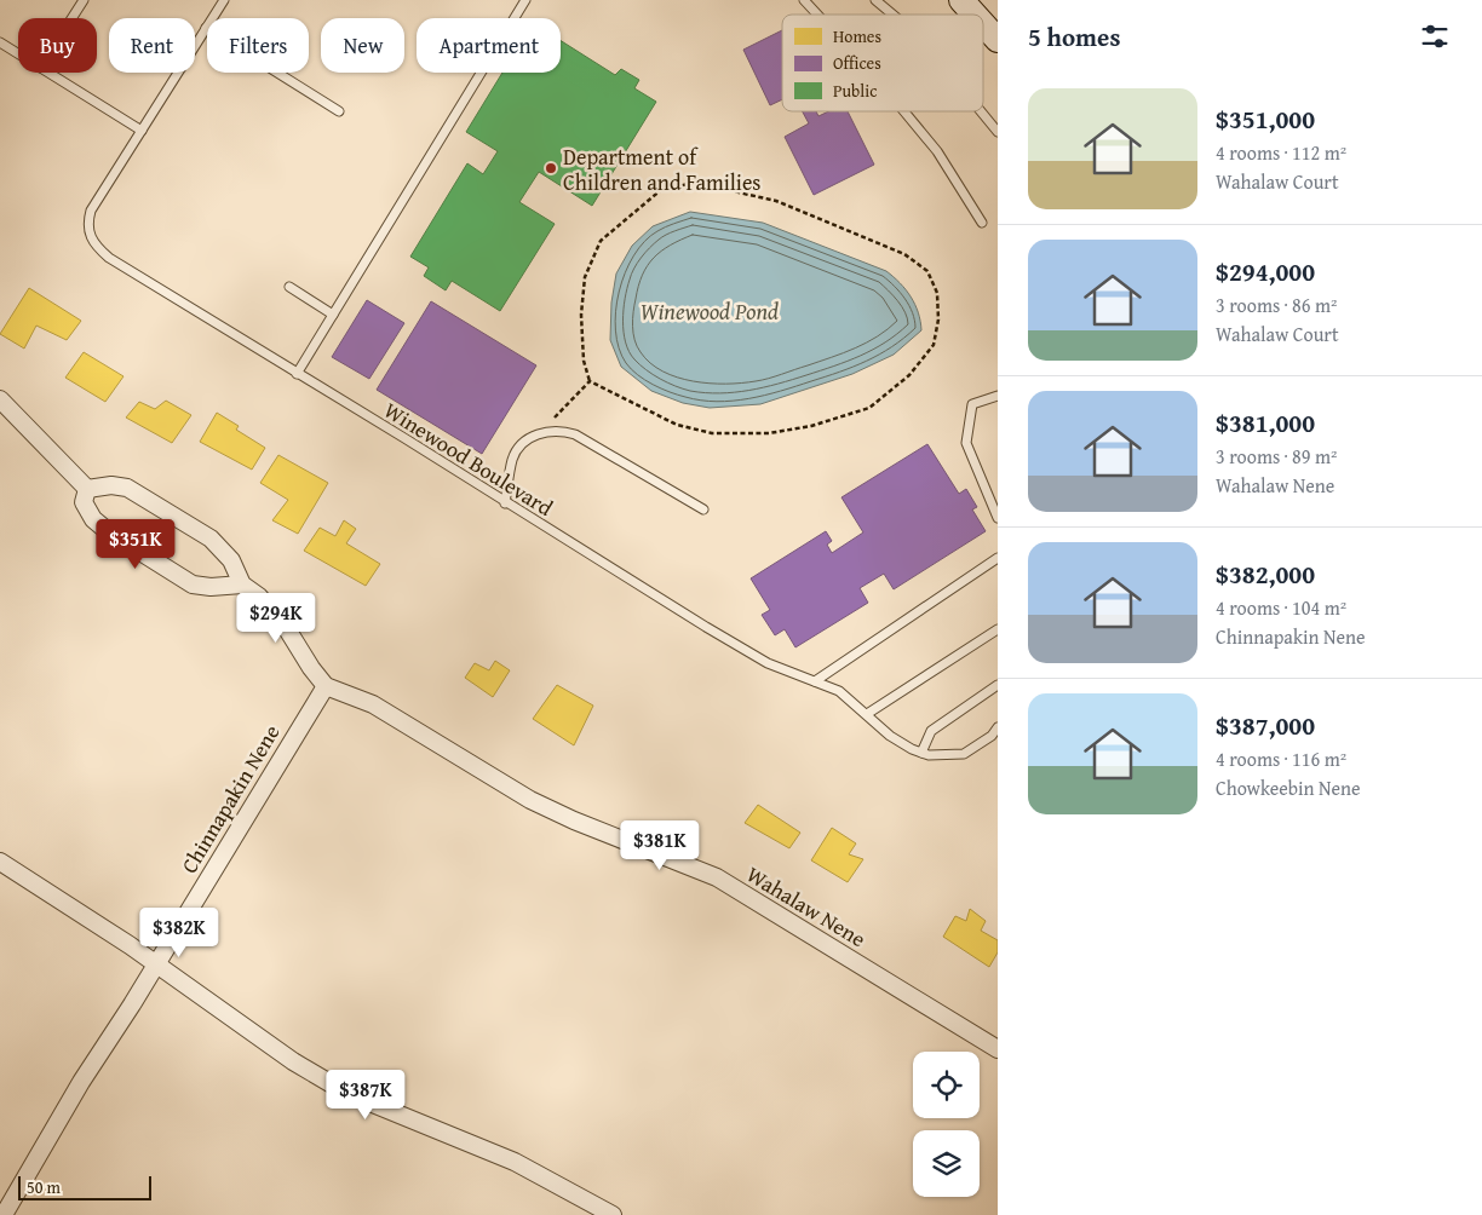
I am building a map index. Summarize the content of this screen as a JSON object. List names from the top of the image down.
{
  "streets": {
    "street": ["Chinnapakin Nene", "Wahalaw Nene"],
    "lane": ["Winewood Boulevard"]
  },
  "crossings": [
    ["Chinnapakin Nene", "Wahalaw Nene"]
  ],
  "water": ["Winewood Pond"],
  "places": ["Department of Children and Families"],
  "legend": ["Homes", "Offices", "Public"],
  "scale_bar": "50 m",
  "page": {
    "heading": "5 homes",
    "chip": [
      "Buy",
      "Rent",
      "Filters",
      "New",
      "Apartment"
    ],
    "list": [
      {
        "name": "$351,000",
        "note": "4 rooms · 112 m² · Wahalaw Court"
      },
      {
        "name": "$294,000",
        "note": "3 rooms · 86 m² · Wahalaw Court"
      },
      {
        "name": "$381,000",
        "note": "3 rooms · 89 m² · Wahalaw Nene"
      },
      {
        "name": "$382,000",
        "note": "4 rooms · 104 m² · Chinnapakin Nene"
      },
      {
        "name": "$387,000",
        "note": "4 rooms · 116 m² · Chowkeebin Nene"
      }
    ],
    "price": [
      "$351K",
      "$294K",
      "$381K",
      "$382K",
      "$387K"
    ],
    "scale": "50 m"
  }
}
